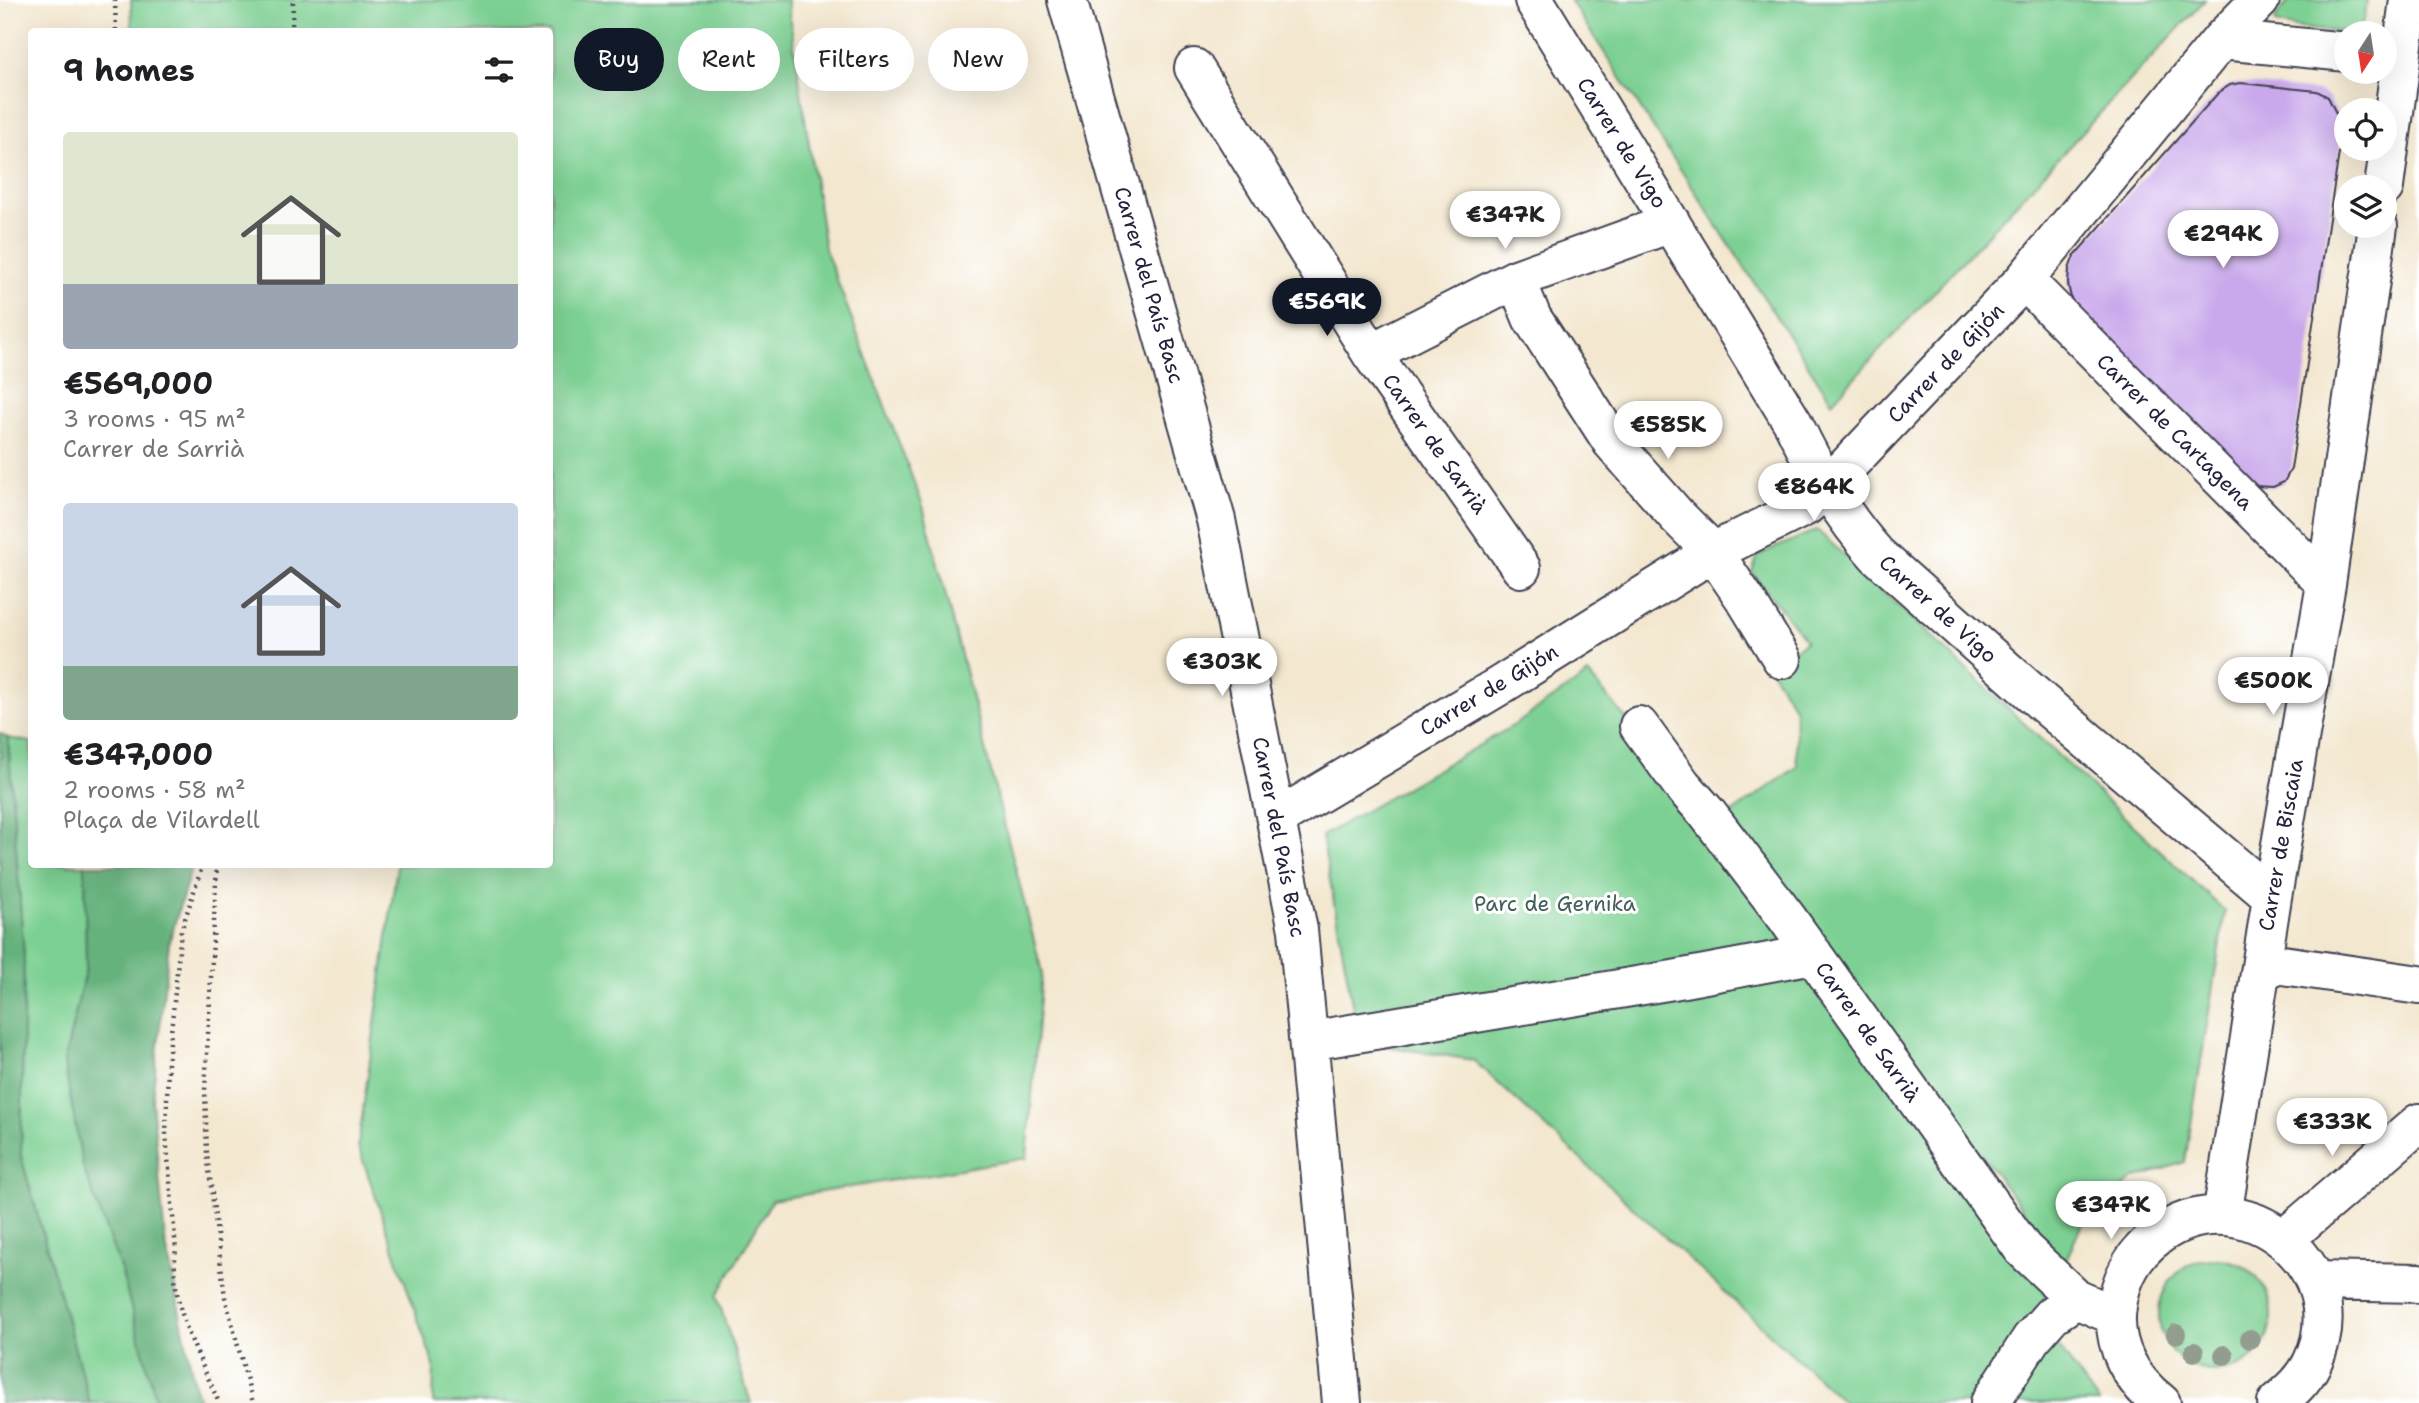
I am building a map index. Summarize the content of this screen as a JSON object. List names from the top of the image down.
{
  "streets": {
    "street": [
      "Carrer de Vigo",
      "Carrer del País Basc",
      "Carrer de Gijón",
      "Carrer de Cartagena",
      "Carrer de Sarrià",
      "Carrer de Biscaia"
    ]
  },
  "crossings": [
    ["Carrer de Vigo", "Carrer de Gijón"],
    ["Carrer de Vigo", "Carrer de Biscaia"],
    ["Carrer del País Basc", "Carrer de Gijón"],
    ["Carrer de Gijón", "Carrer de Cartagena"],
    ["Carrer de Cartagena", "Carrer de Biscaia"]
  ],
  "parks": ["Parc de Gernika"],
  "north": "bottom",
  "page": {
    "chip": [
      "Buy",
      "Rent",
      "Filters",
      "New"
    ],
    "heading": "9 homes",
    "list": [
      {
        "name": "€569,000",
        "note": "3 rooms · 95 m² · Carrer de Sarrià"
      },
      {
        "name": "€347,000",
        "note": "2 rooms · 58 m² · Plaça de Vilardell"
      }
    ],
    "price": [
      "€347K",
      "€294K",
      "€569K",
      "€585K",
      "€864K",
      "€303K",
      "€500K",
      "€333K",
      "€347K"
    ]
  }
}
